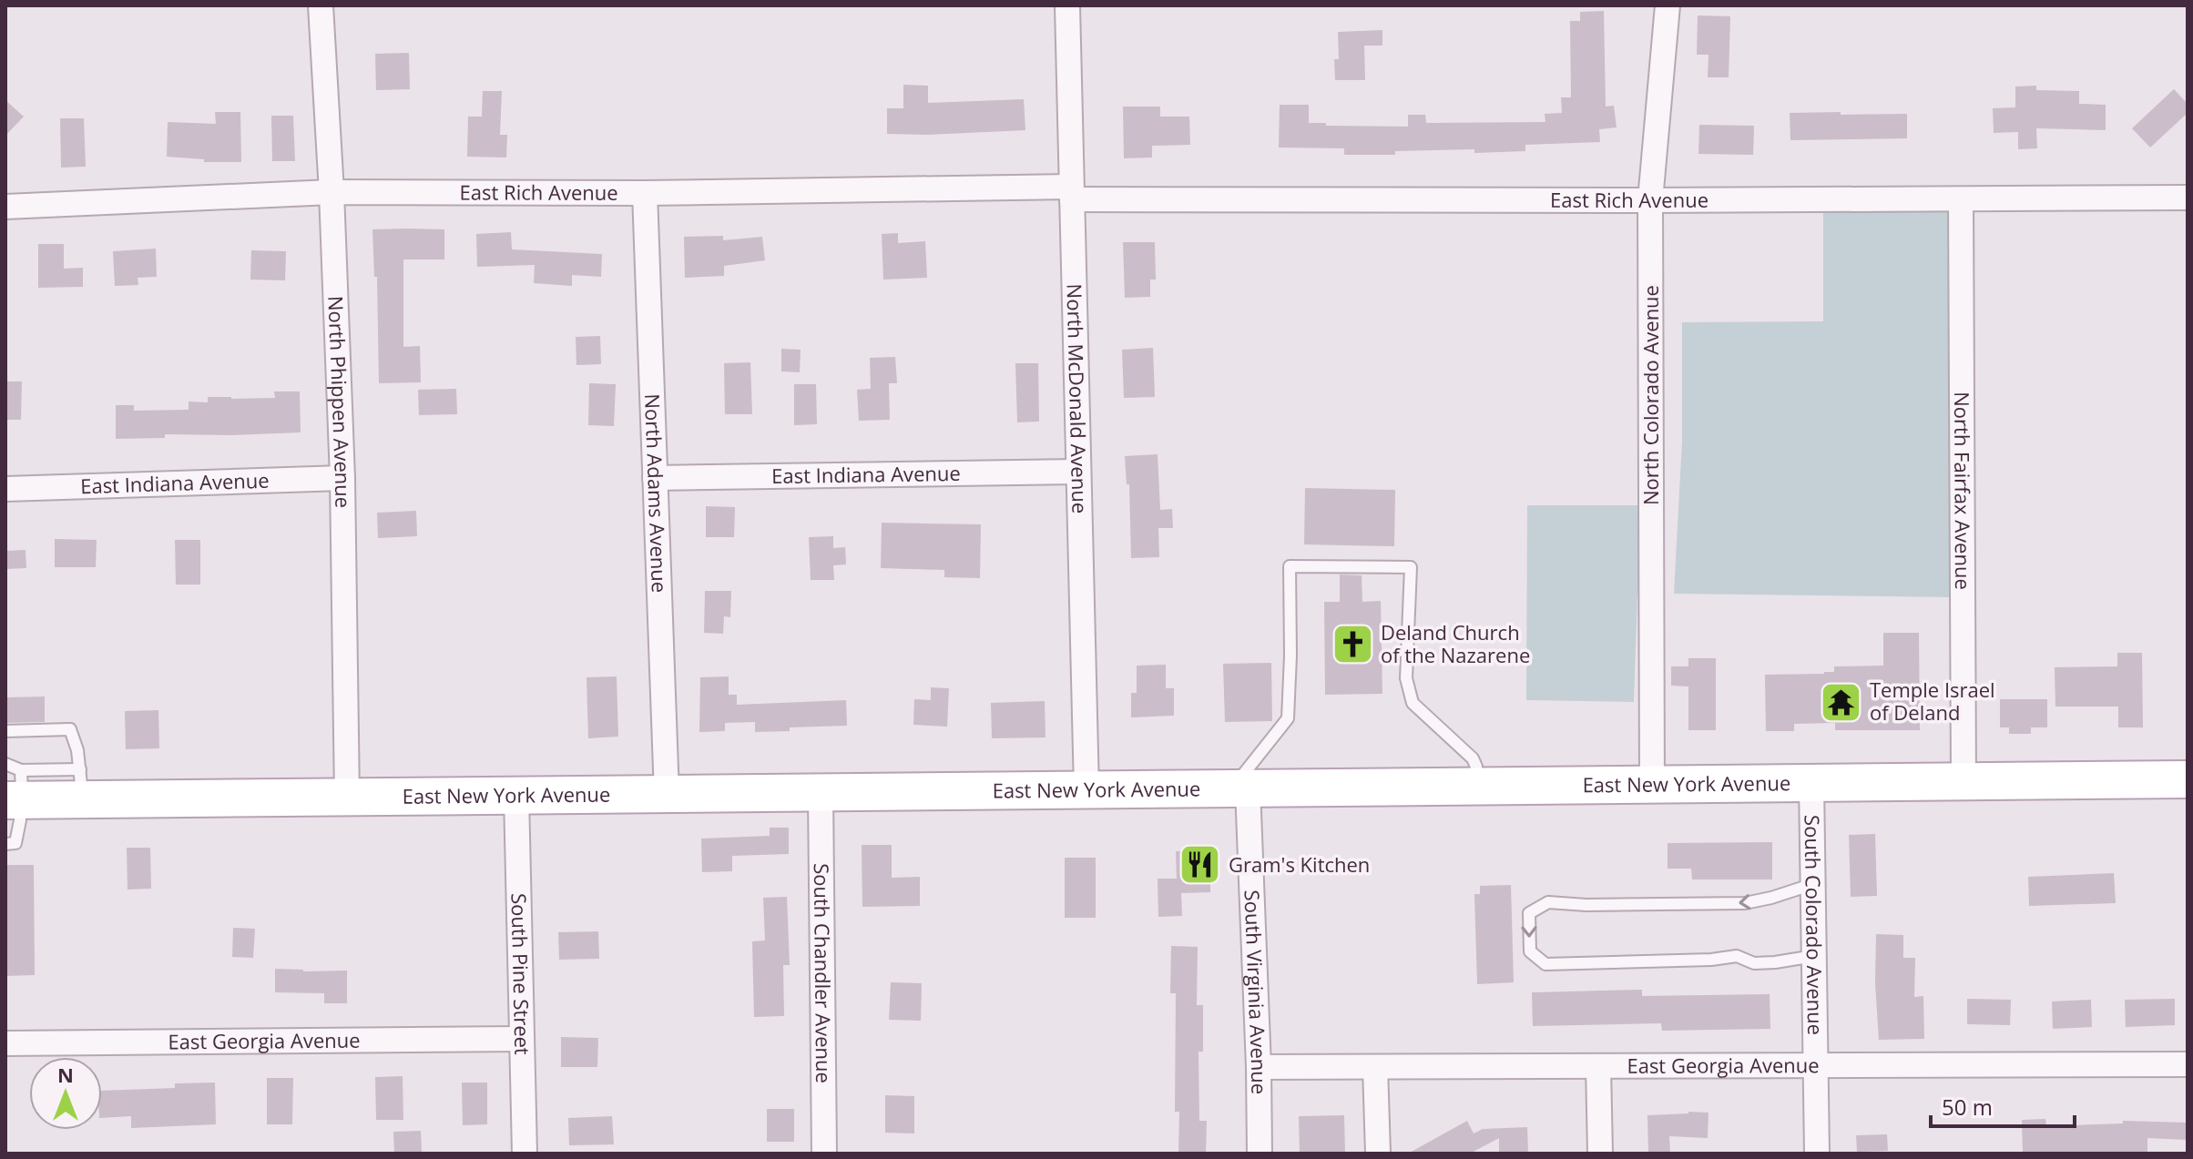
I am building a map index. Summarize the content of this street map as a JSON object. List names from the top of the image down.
{
  "streets": {
    "main road": ["East New York Avenue"],
    "street": [
      "East Rich Avenue",
      "North Colorado Avenue",
      "North McDonald Avenue",
      "North Phippen Avenue",
      "East Indiana Avenue",
      "North Fairfax Avenue",
      "North Adams Avenue",
      "South Colorado Avenue",
      "South Chandler Avenue",
      "South Pine Street",
      "South Virginia Avenue",
      "East Georgia Avenue"
    ]
  },
  "crossings": [
    ["East Rich Avenue", "North Colorado Avenue"],
    ["East Rich Avenue", "North McDonald Avenue"],
    ["East Rich Avenue", "North Phippen Avenue"],
    ["East Rich Avenue", "North Fairfax Avenue"],
    ["East Rich Avenue", "North Adams Avenue"],
    ["North Colorado Avenue", "East New York Avenue"],
    ["North McDonald Avenue", "East Indiana Avenue"],
    ["North McDonald Avenue", "East New York Avenue"],
    ["North Phippen Avenue", "East Indiana Avenue"],
    ["North Phippen Avenue", "East New York Avenue"],
    ["East Indiana Avenue", "North Adams Avenue"],
    ["North Fairfax Avenue", "East New York Avenue"],
    ["North Adams Avenue", "East New York Avenue"],
    ["East New York Avenue", "South Colorado Avenue"],
    ["East New York Avenue", "South Chandler Avenue"],
    ["East New York Avenue", "South Pine Street"],
    ["East New York Avenue", "South Virginia Avenue"],
    ["South Colorado Avenue", "East Georgia Avenue"],
    ["South Pine Street", "East Georgia Avenue"],
    ["South Virginia Avenue", "East Georgia Avenue"]
  ],
  "places": {
    "church": ["Deland Church of the Nazarene"],
    "temple": ["Temple Israel of Deland"],
    "restaurant": ["Gram's Kitchen"]
  },
  "scale_bar": "50 m",
  "north": "top"
}
